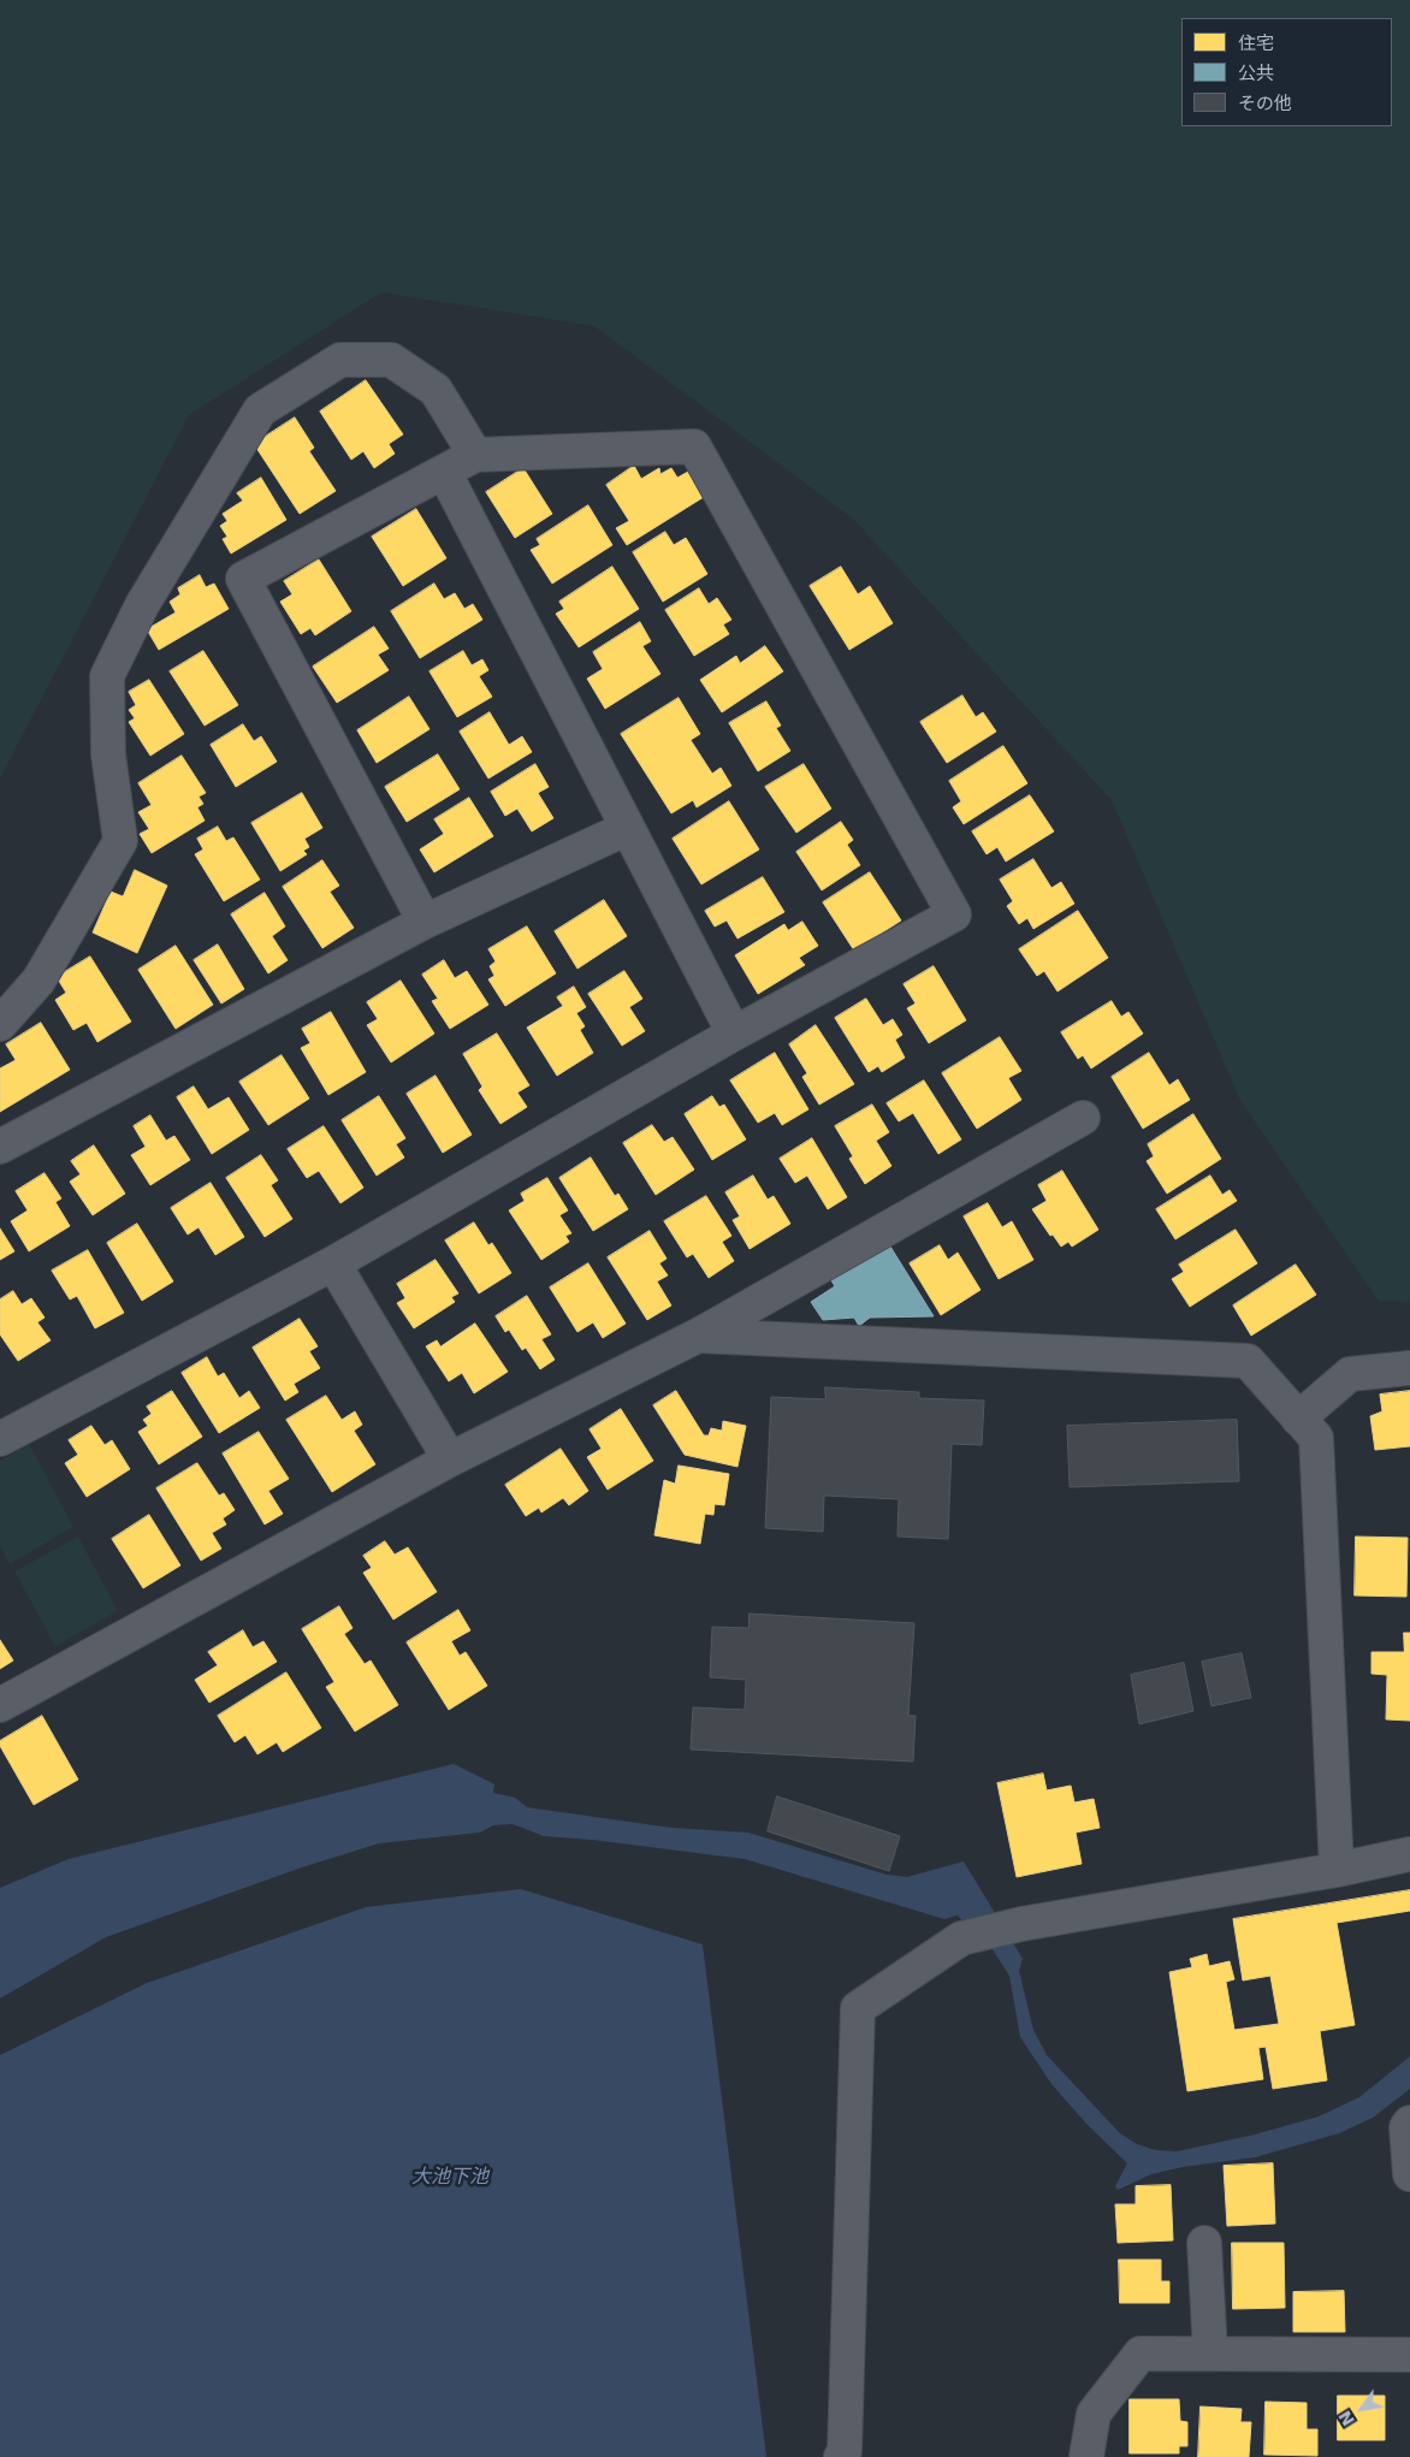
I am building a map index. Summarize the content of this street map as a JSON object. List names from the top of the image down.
{
  "water": ["大池下池"],
  "legend": ["住宅", "公共", "その他"],
  "north": "bottom left"
}
